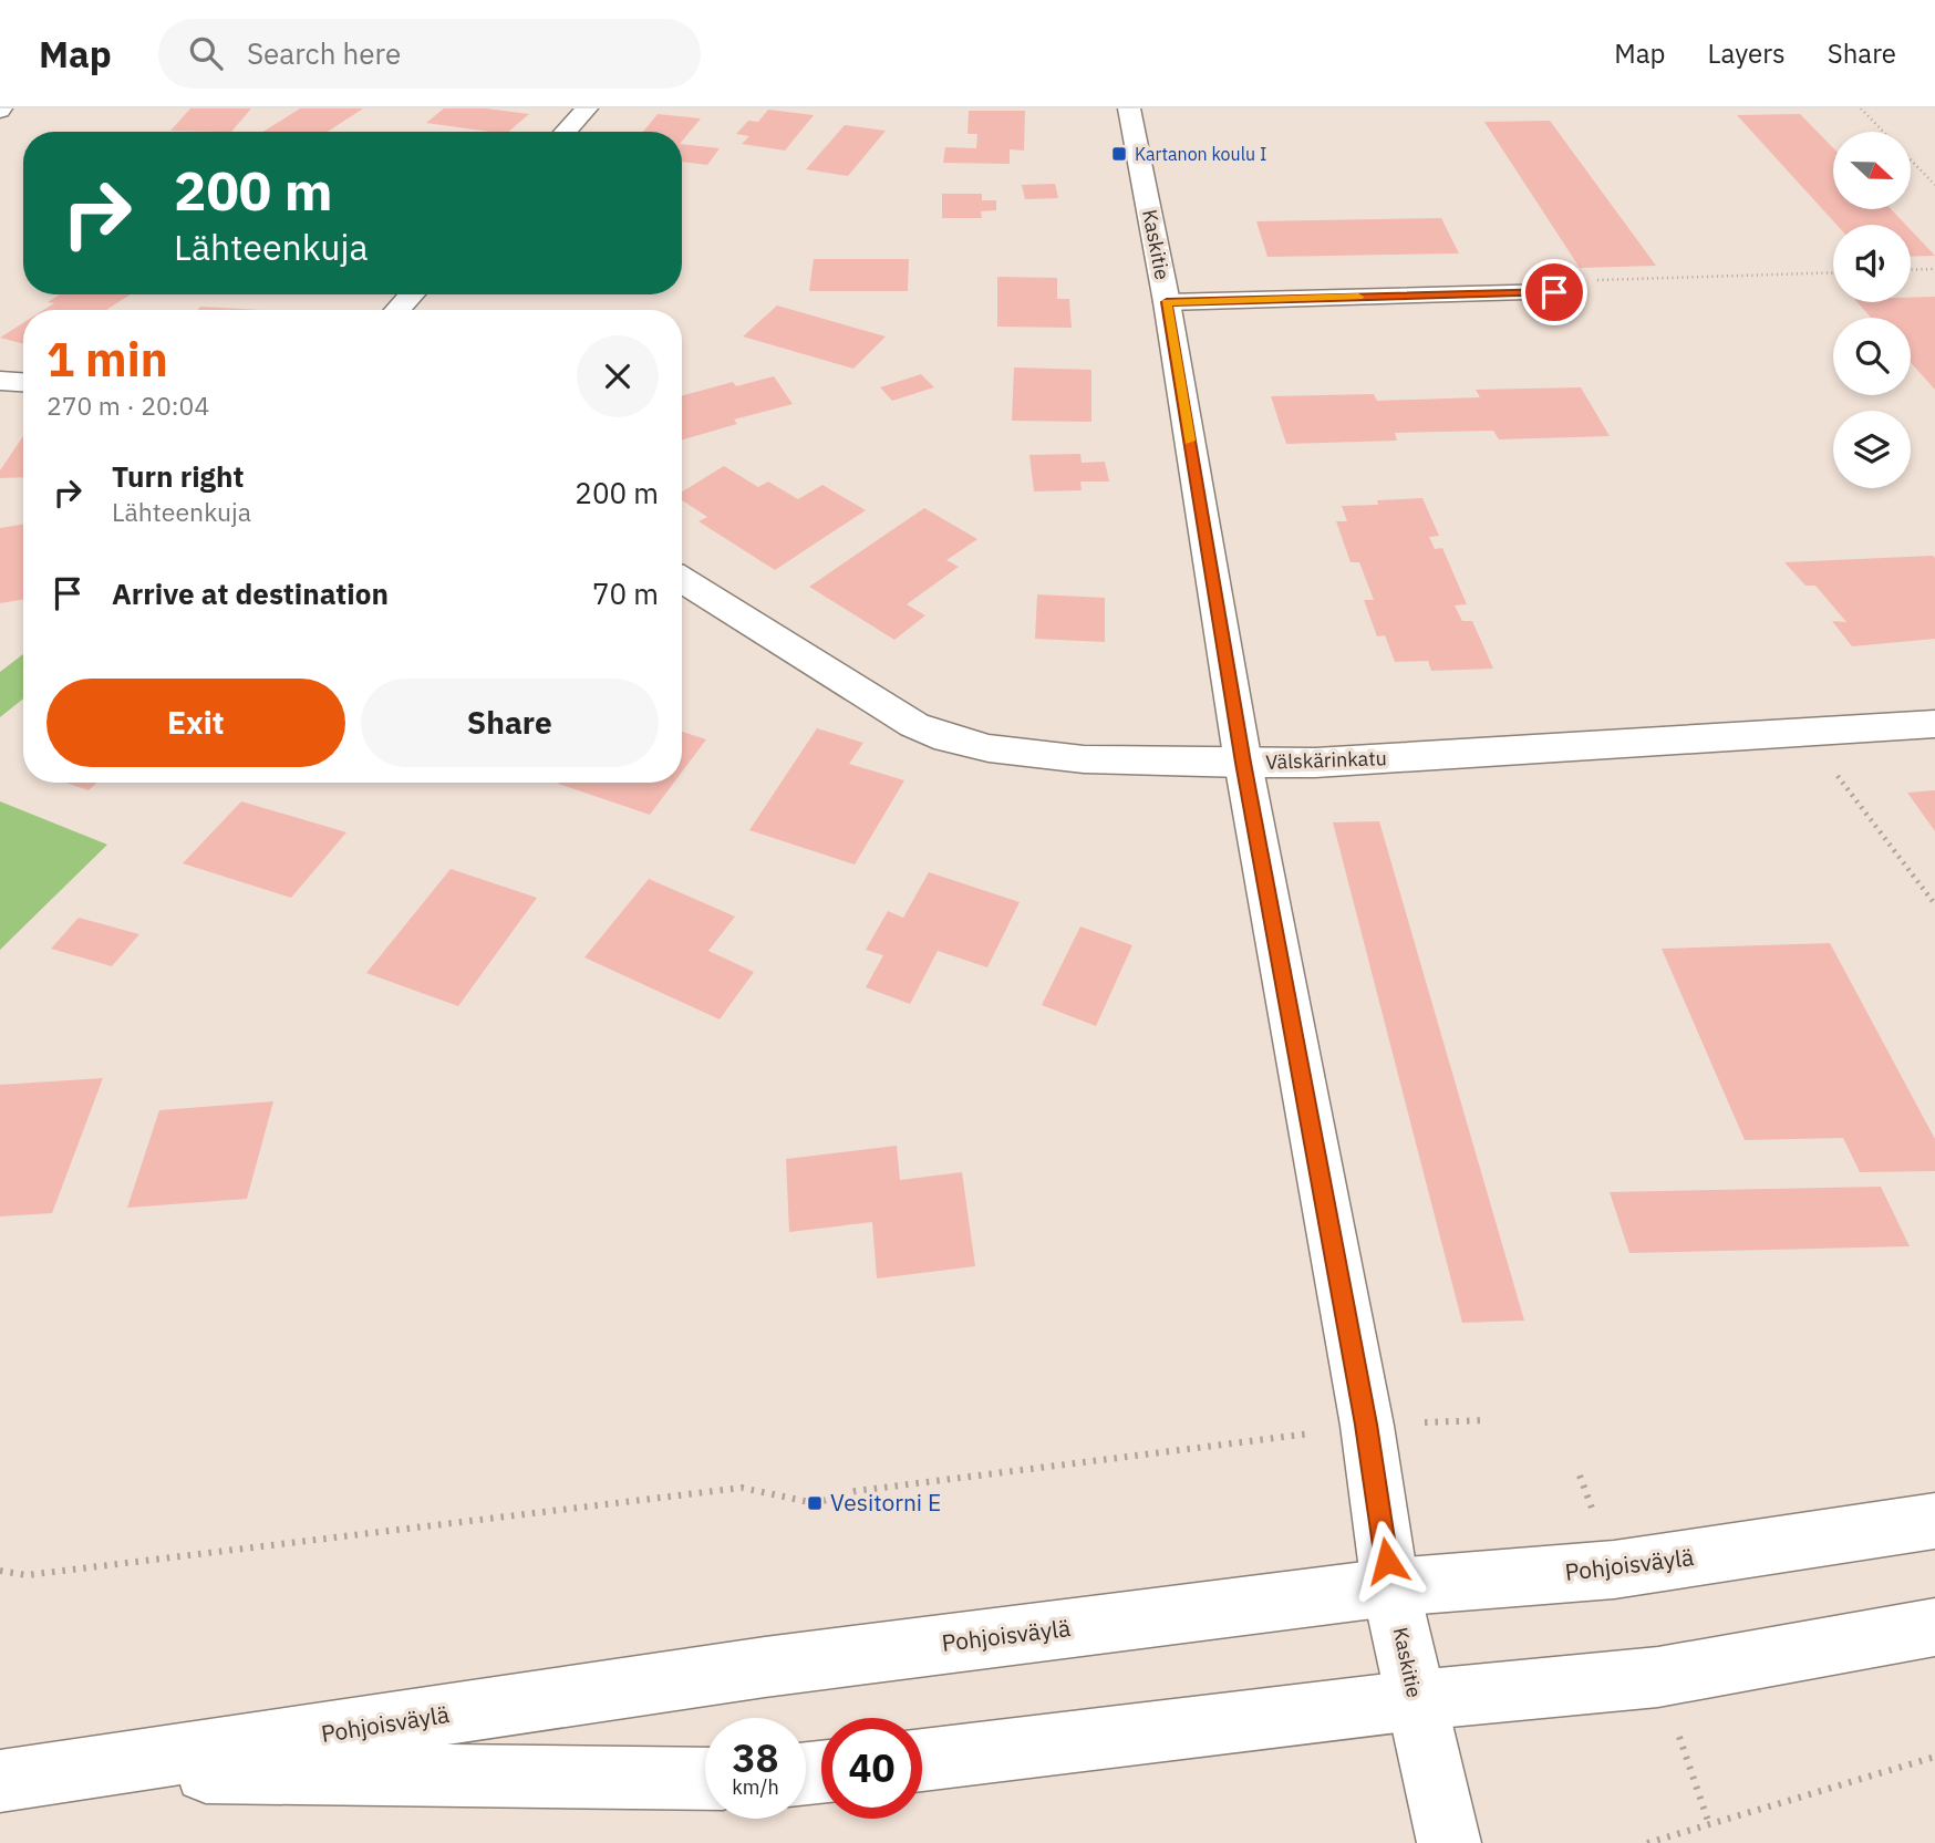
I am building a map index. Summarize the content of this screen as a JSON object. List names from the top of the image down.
{
  "streets": {
    "street": ["Kaskitie", "Välskärinkatu", "Pohjoisväylä"]
  },
  "crossings": [
    ["Kaskitie", "Välskärinkatu"],
    ["Kaskitie", "Pohjoisväylä"]
  ],
  "places": {
    "transit": ["Kartanon koulu I", "Vesitorni E"]
  },
  "north": "right",
  "page": {
    "header": "Map",
    "search": "Search here",
    "nav": ["Map", "Layers", "Share"],
    "turn": ["200 m", "Lähteenkuja"],
    "heading": ["1 min", "270 m · 20:04"],
    "list": [
      {
        "name": "Turn right",
        "note": "Lähteenkuja",
        "value": "200 m"
      },
      {
        "name": "Arrive at destination",
        "value": "70 m"
      }
    ],
    "buttons": ["Exit", "Share"],
    "speed": "38 km/h",
    "limit": "40"
  }
}
